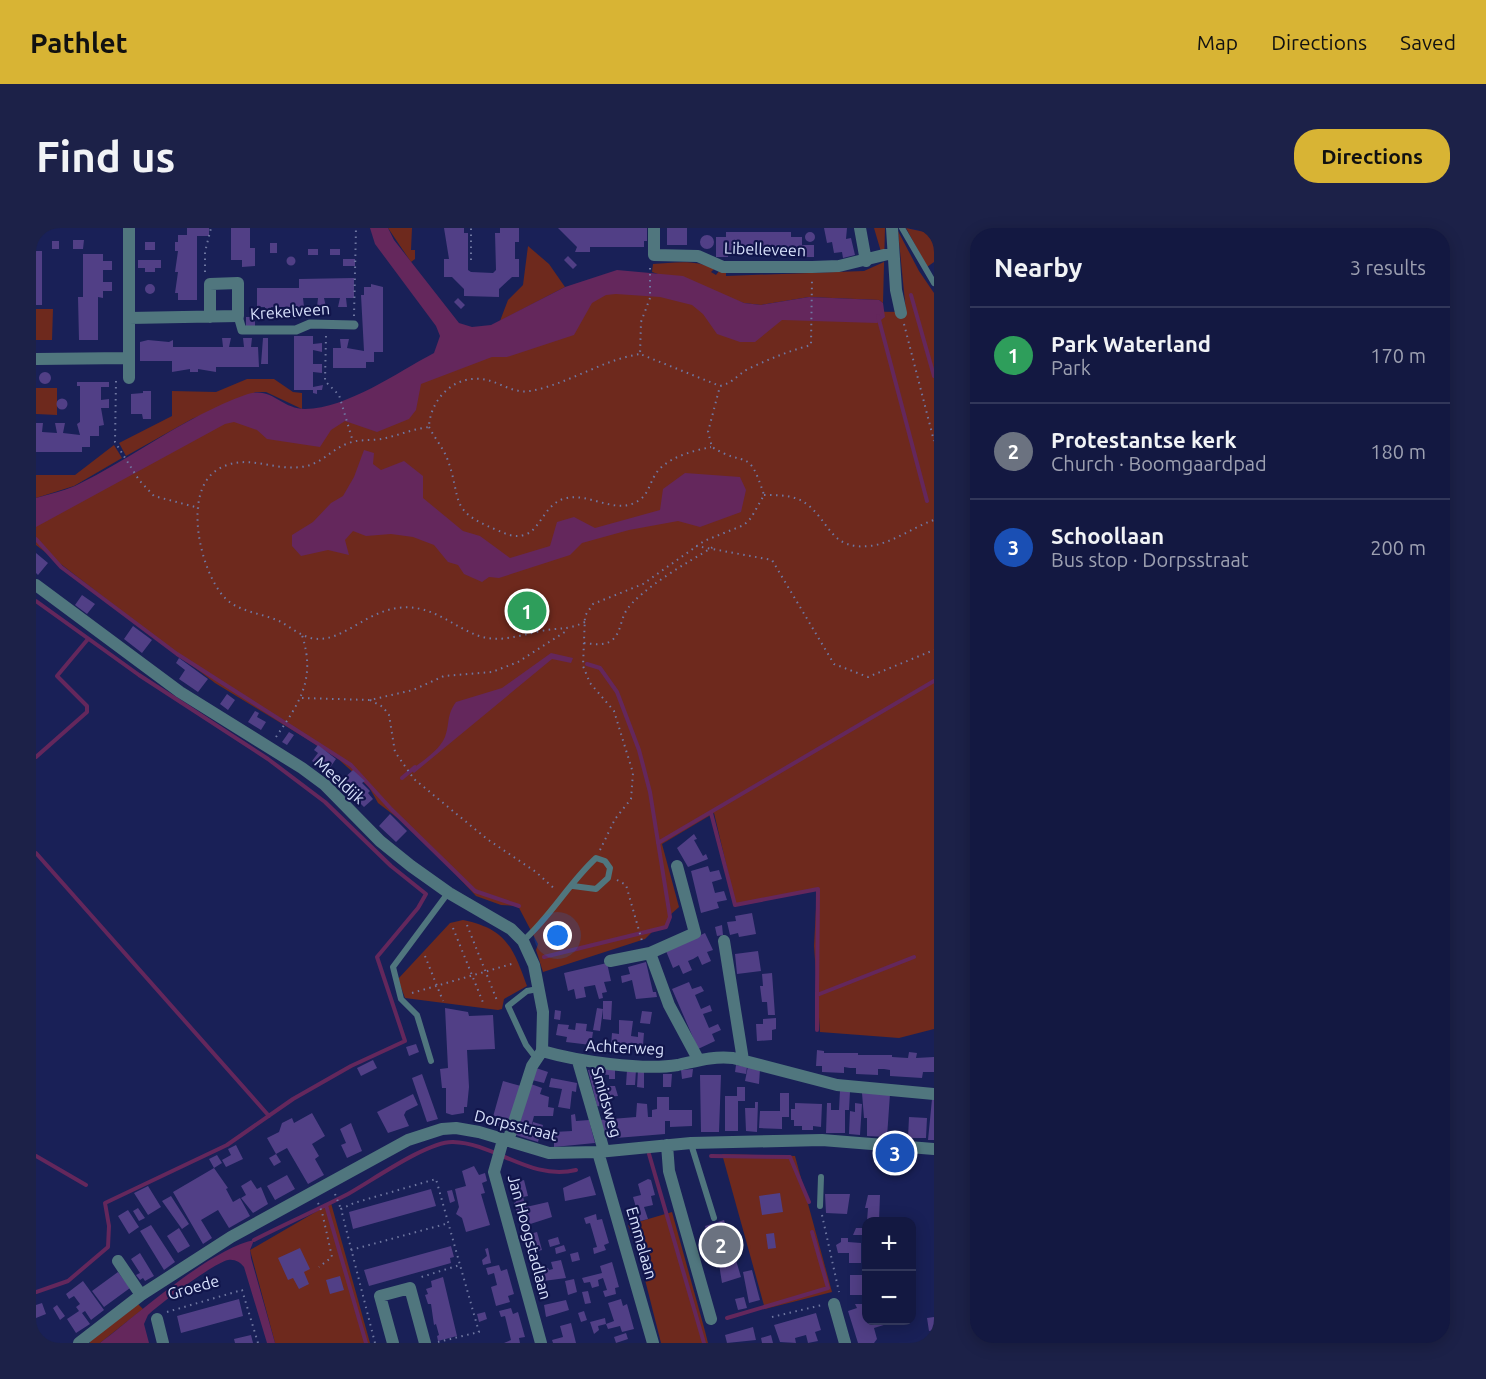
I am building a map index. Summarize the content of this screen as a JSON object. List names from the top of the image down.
{
  "streets": {
    "street": [
      "Libelleveen",
      "Krekelveen",
      "Meeldijk",
      "Achterweg",
      "Smidsweg",
      "Dorpsstraat",
      "Jan Hoogstadlaan",
      "Emmalaan",
      "Groede"
    ]
  },
  "crossings": [
    ["Achterweg", "Smidsweg"],
    ["Smidsweg", "Dorpsstraat"],
    ["Smidsweg", "Emmalaan"],
    ["Dorpsstraat", "Jan Hoogstadlaan"],
    ["Dorpsstraat", "Emmalaan"]
  ],
  "page": {
    "header": "Pathlet",
    "nav": ["Map", "Directions", "Saved"],
    "buttons": "Directions",
    "title": "Find us",
    "heading": ["Nearby", "3 results"],
    "list": [
      {
        "mark": "1",
        "name": "Park Waterland",
        "note": "Park",
        "value": "170 m"
      },
      {
        "mark": "2",
        "name": "Protestantse kerk",
        "note": "Church · Boomgaardpad",
        "value": "180 m"
      },
      {
        "mark": "3",
        "name": "Schoollaan",
        "note": "Bus stop · Dorpsstraat",
        "value": "200 m"
      }
    ],
    "pins": ["1", "3", "2"],
    "map_buttons": ["+", "−"]
  }
}
